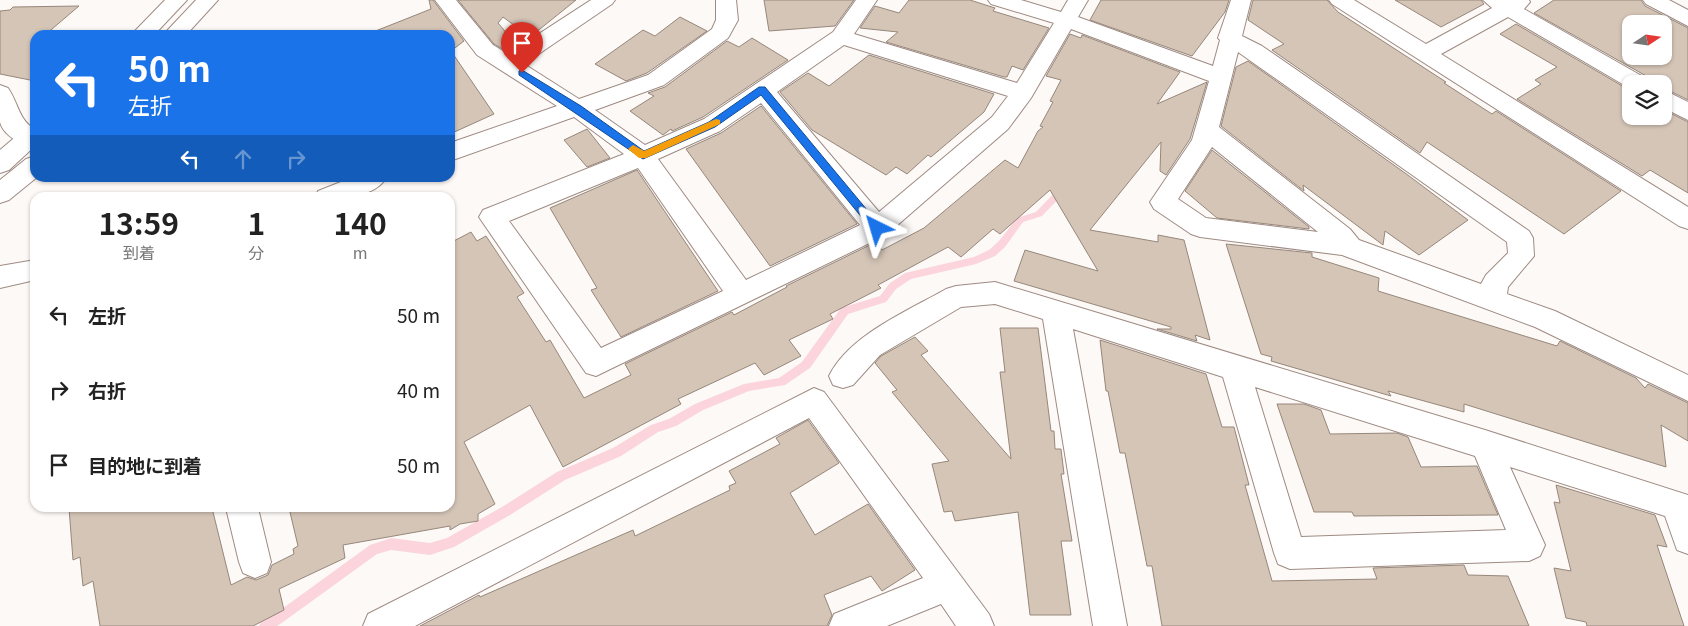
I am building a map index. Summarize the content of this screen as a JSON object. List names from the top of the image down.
{
  "north": "right",
  "page": {
    "turn": ["50 m", "左折"],
    "eta": [
      "13:59",
      "到着",
      "1",
      "分",
      "140",
      "m"
    ],
    "list": [
      {
        "name": "左折",
        "value": "50 m"
      },
      {
        "name": "右折",
        "value": "40 m"
      },
      {
        "name": "目的地に到着",
        "value": "50 m"
      }
    ]
  }
}
